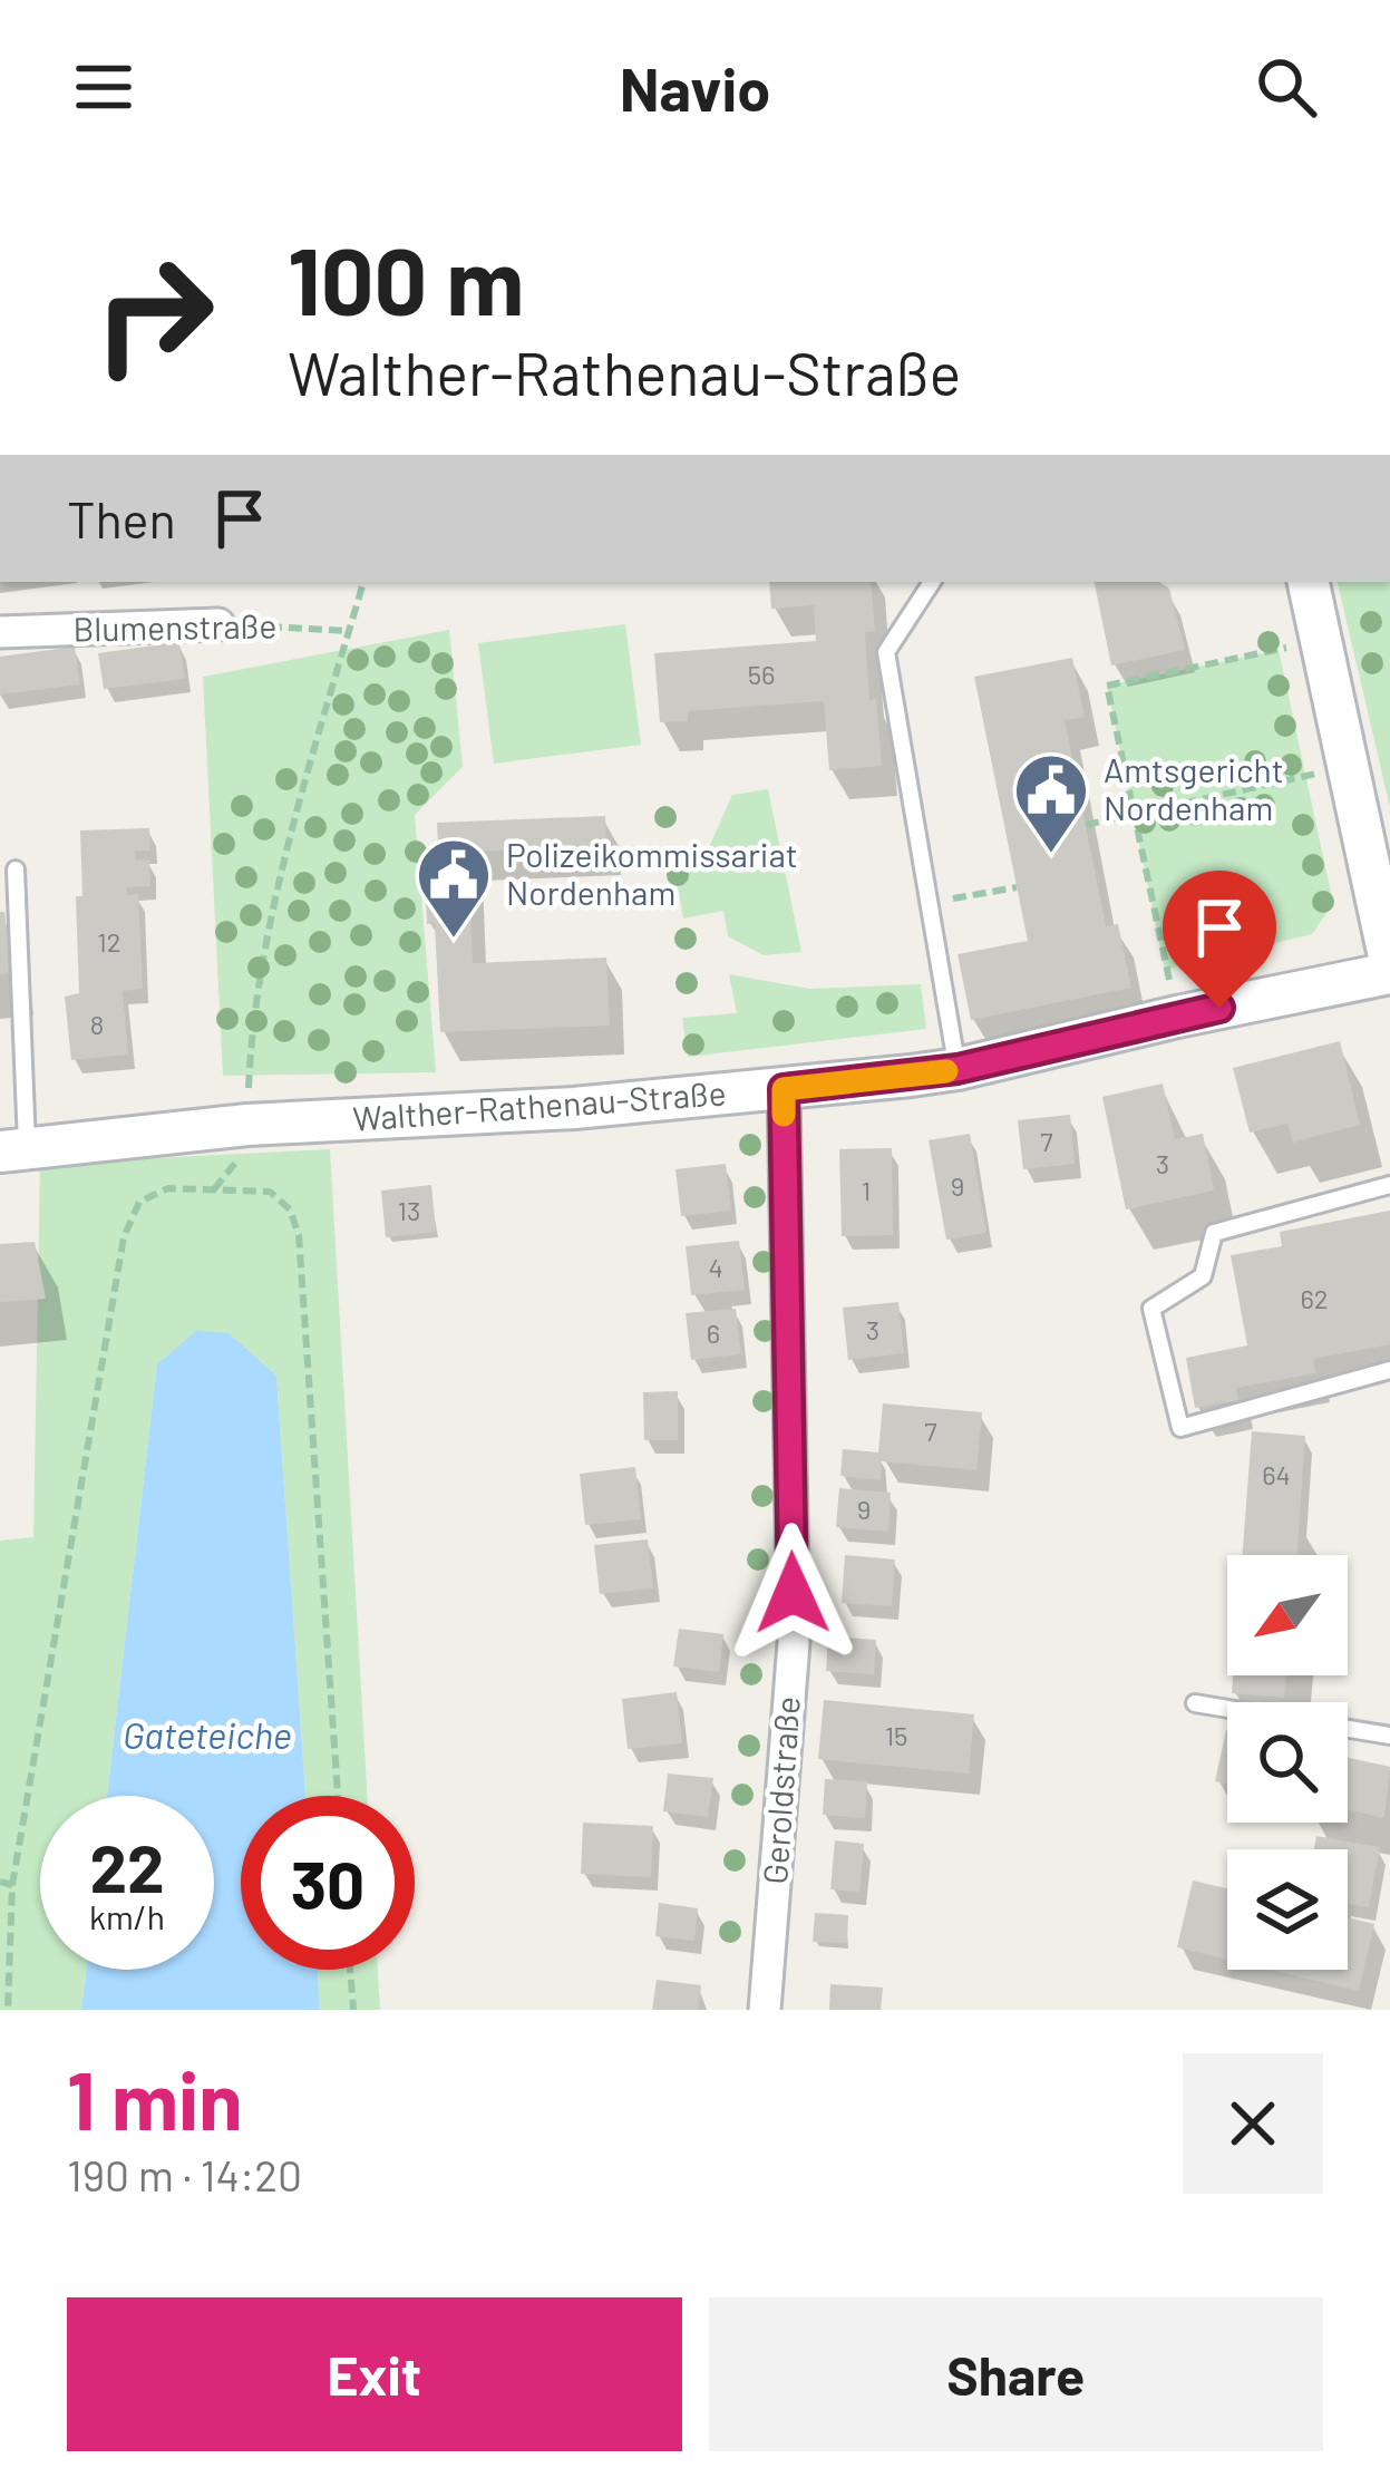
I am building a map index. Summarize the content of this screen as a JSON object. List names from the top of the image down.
{
  "streets": {
    "street": ["Blumenstraße", "Walther-Rathenau-Straße", "Geroldstraße"]
  },
  "crossings": [
    ["Walther-Rathenau-Straße", "Geroldstraße"]
  ],
  "water": ["Gateteiche"],
  "places": {
    "public building": ["Amtsgericht Nordenham", "Polizeikommissariat Nordenham"]
  },
  "house_numbers": [
    "56",
    "12",
    "8",
    "7",
    "3",
    "9",
    "1",
    "13",
    "4",
    "62",
    "3",
    "6",
    "7",
    "64",
    "9",
    "15"
  ],
  "north": "bottom left",
  "page": {
    "header": "Navio",
    "turn": ["100 m", "Walther-Rathenau-Straße"],
    "then": "Then",
    "speed": "22 km/h",
    "limit": "30",
    "heading": ["1 min", "190 m · 14:20"],
    "buttons": ["Exit", "Share"]
  }
}
